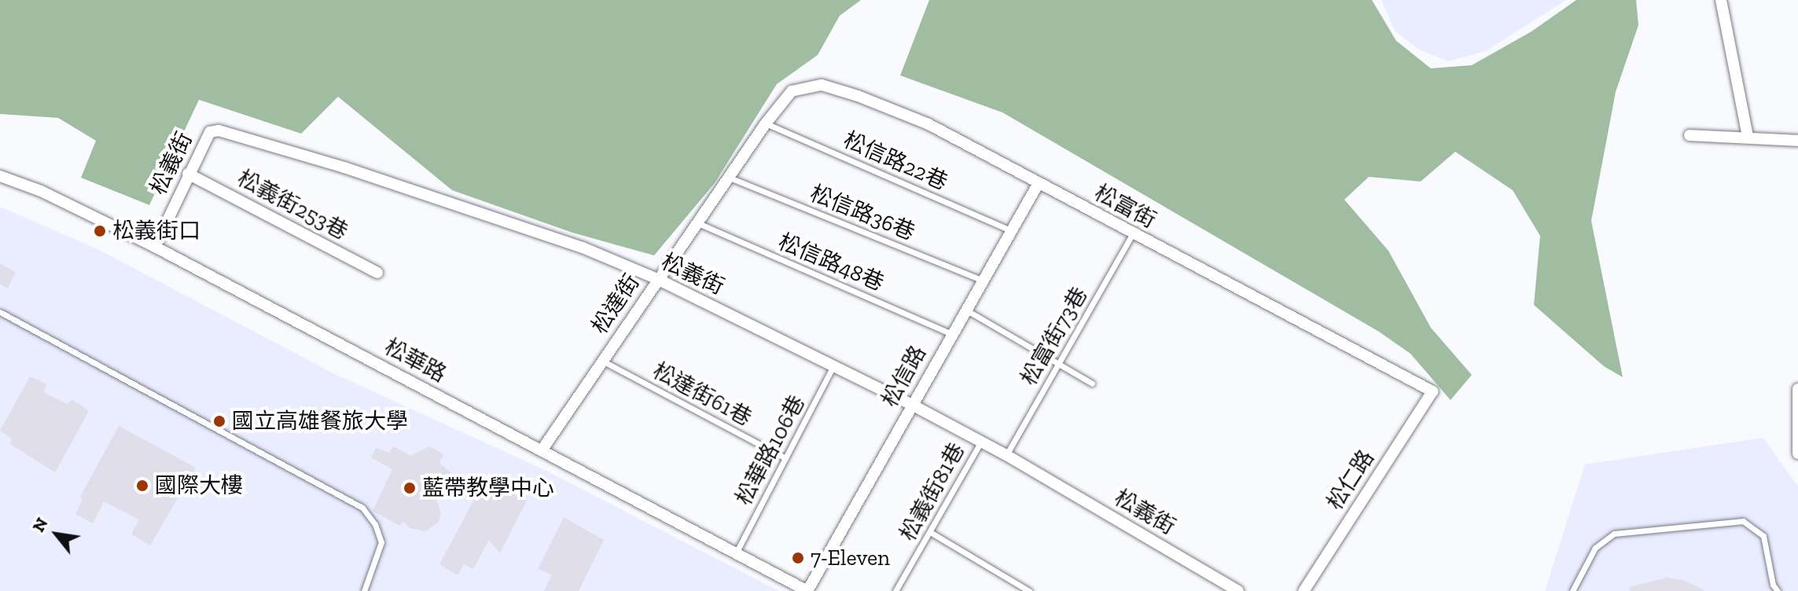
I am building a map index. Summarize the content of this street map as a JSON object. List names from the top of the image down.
{
  "streets": {
    "street": [
      "松義街",
      "松義街253巷",
      "松富街",
      "松達街",
      "松華路",
      "松信路",
      "松仁路"
    ],
    "lane": [
      "松信路22巷",
      "松信路36巷",
      "松信路48巷",
      "松富街73巷",
      "松達街61巷",
      "松華路106巷",
      "松義街81巷"
    ]
  },
  "crossings": [
    ["松信路22巷", "松達街"],
    ["松信路22巷", "松信路"],
    ["松義街", "松義街253巷"],
    ["松義街", "松達街"],
    ["松義街", "松富街73巷"],
    ["松義街", "松華路"],
    ["松義街", "松信路"],
    ["松義街", "松華路106巷"],
    ["松義街", "松義街81巷"],
    ["松富街", "松達街"],
    ["松富街", "松富街73巷"],
    ["松富街", "松信路"],
    ["松富街", "松仁路"],
    ["松信路36巷", "松達街"],
    ["松信路36巷", "松信路"],
    ["松信路48巷", "松達街"],
    ["松信路48巷", "松信路"],
    ["松達街", "松華路"],
    ["松達街", "松達街61巷"],
    ["松華路", "松信路"],
    ["松華路", "松華路106巷"],
    ["松達街61巷", "松華路106巷"]
  ],
  "places": [
    "松義街口",
    "國立高雄餐旅大學",
    "國際大樓",
    "藍帶教學中心",
    "7-Eleven"
  ],
  "north": "top left"
}
